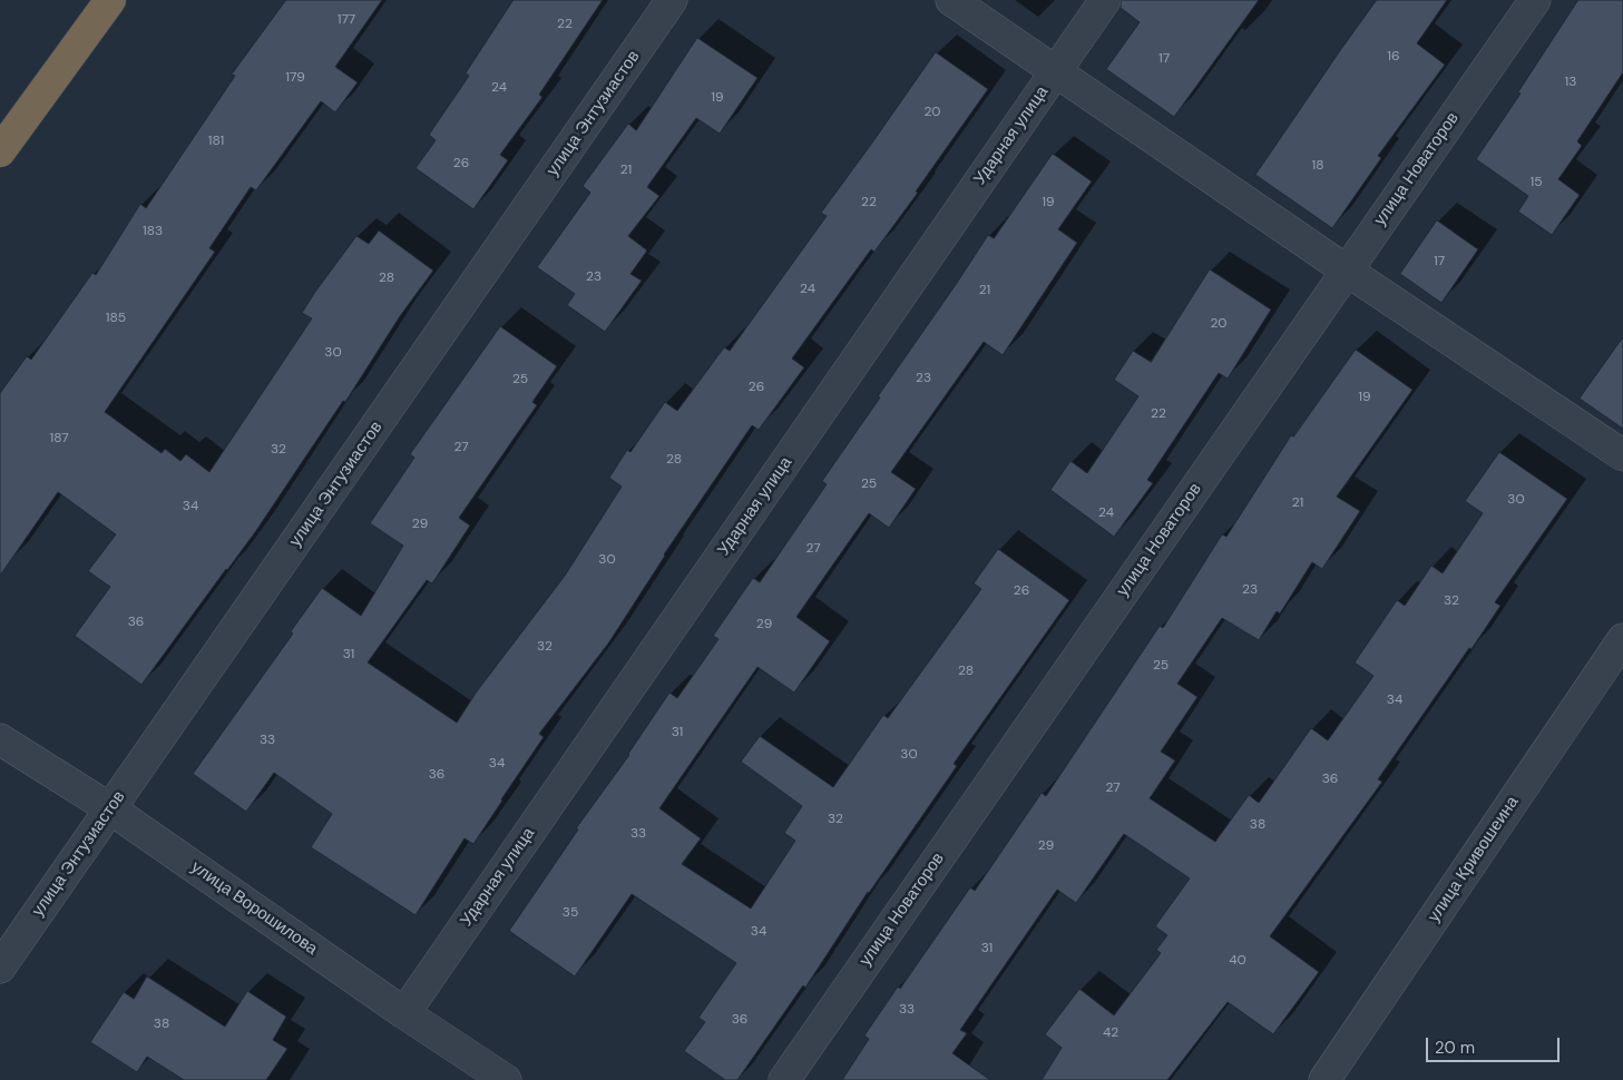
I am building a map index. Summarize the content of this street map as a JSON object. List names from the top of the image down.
{
  "streets": {
    "street": [
      "улица Энтузиастов",
      "Ударная улица",
      "улица Новаторов",
      "улица Кривошеина",
      "улица Ворошилова"
    ]
  },
  "crossings": [
    ["улица Энтузиастов", "улица Ворошилова"],
    ["Ударная улица", "улица Ворошилова"]
  ],
  "house_numbers": [
    "177",
    "22",
    "16",
    "17",
    "179",
    "13",
    "24",
    "19",
    "20",
    "181",
    "26",
    "18",
    "21",
    "15",
    "22",
    "19",
    "183",
    "17",
    "23",
    "28",
    "24",
    "21",
    "185",
    "20",
    "30",
    "23",
    "25",
    "26",
    "19",
    "22",
    "187",
    "27",
    "32",
    "28",
    "25",
    "30",
    "21",
    "34",
    "24",
    "29",
    "27",
    "30",
    "23",
    "26",
    "32",
    "36",
    "29",
    "32",
    "31",
    "25",
    "28",
    "34",
    "31",
    "33",
    "30",
    "34",
    "36",
    "36",
    "27",
    "32",
    "38",
    "33",
    "29",
    "35",
    "34",
    "31",
    "40",
    "33",
    "36",
    "38",
    "42"
  ],
  "scale_bar": "20 m"
}
